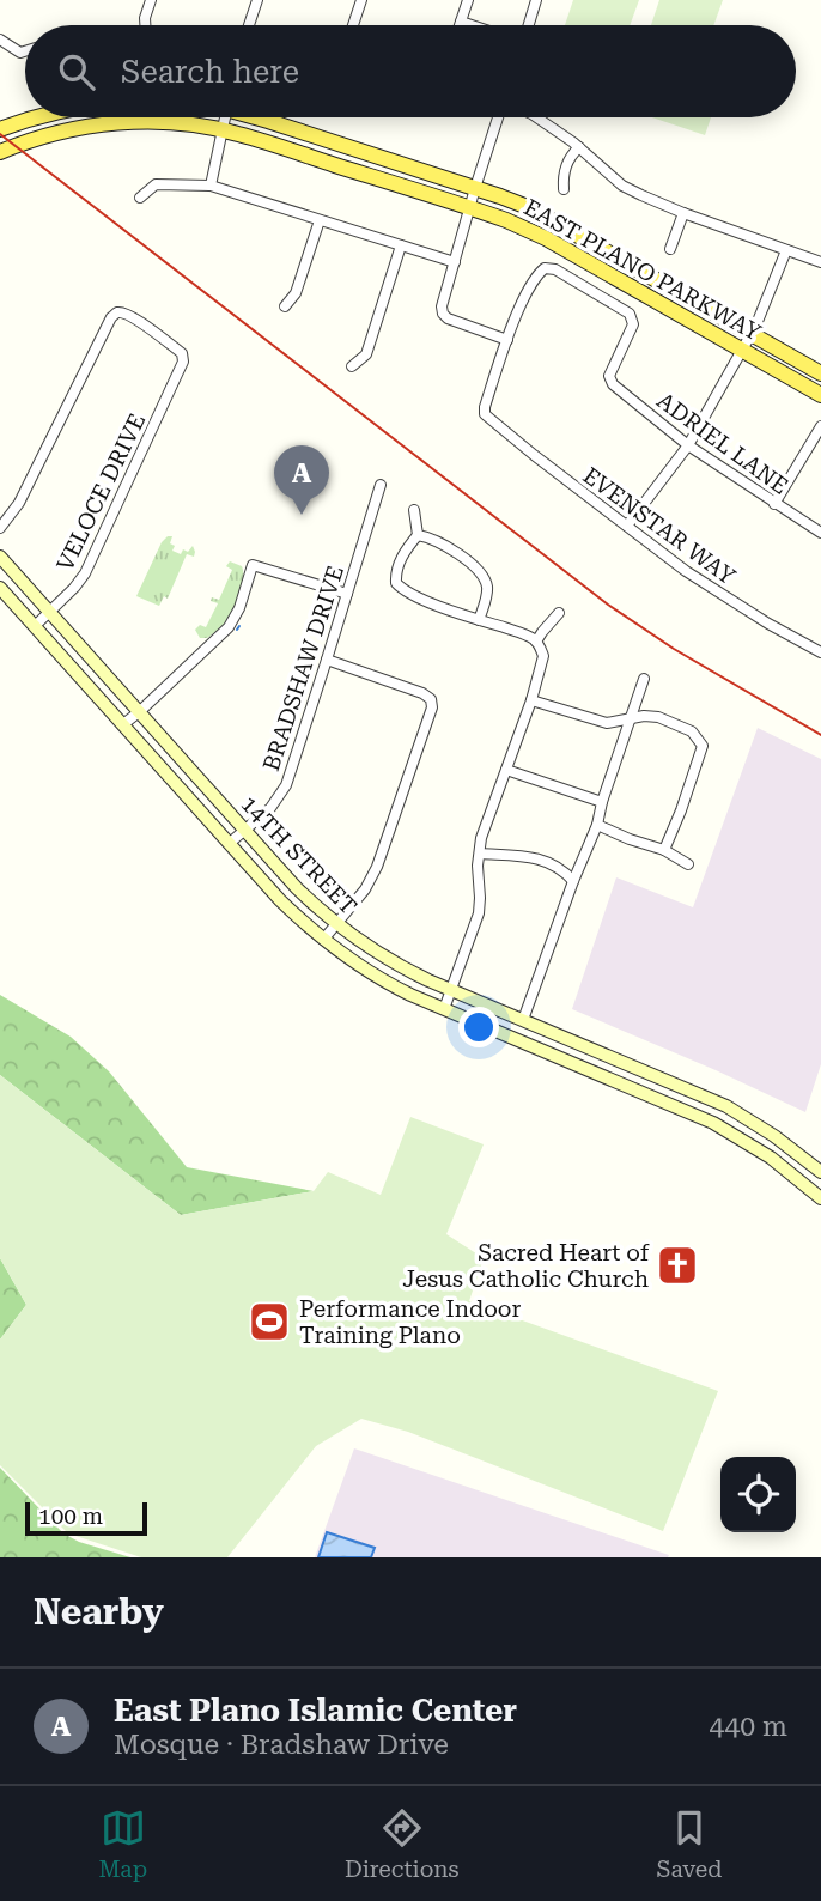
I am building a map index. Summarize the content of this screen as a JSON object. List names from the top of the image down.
{
  "streets": {
    "main road": ["EAST PLANO PARKWAY", "14TH STREET"],
    "street": [
      "ADRIEL LANE",
      "VELOCE DRIVE",
      "EVENSTAR WAY",
      "BRADSHAW DRIVE"
    ]
  },
  "crossings": [
    ["ADRIEL LANE", "EVENSTAR WAY"],
    ["VELOCE DRIVE", "14TH STREET"],
    ["BRADSHAW DRIVE", "14TH STREET"]
  ],
  "places": {
    "church": ["Sacred Heart of Jesus Catholic Church"],
    "sports": ["Performance Indoor Training Plano"]
  },
  "scale_bar": "100 m",
  "page": {
    "search": "Search here",
    "pins": "A",
    "scale": "100 m",
    "heading": "Nearby",
    "list": [
      {
        "mark": "A",
        "name": "East Plano Islamic Center",
        "note": "Mosque · Bradshaw Drive",
        "value": "440 m"
      }
    ],
    "nav": ["Map", "Directions", "Saved"]
  }
}
